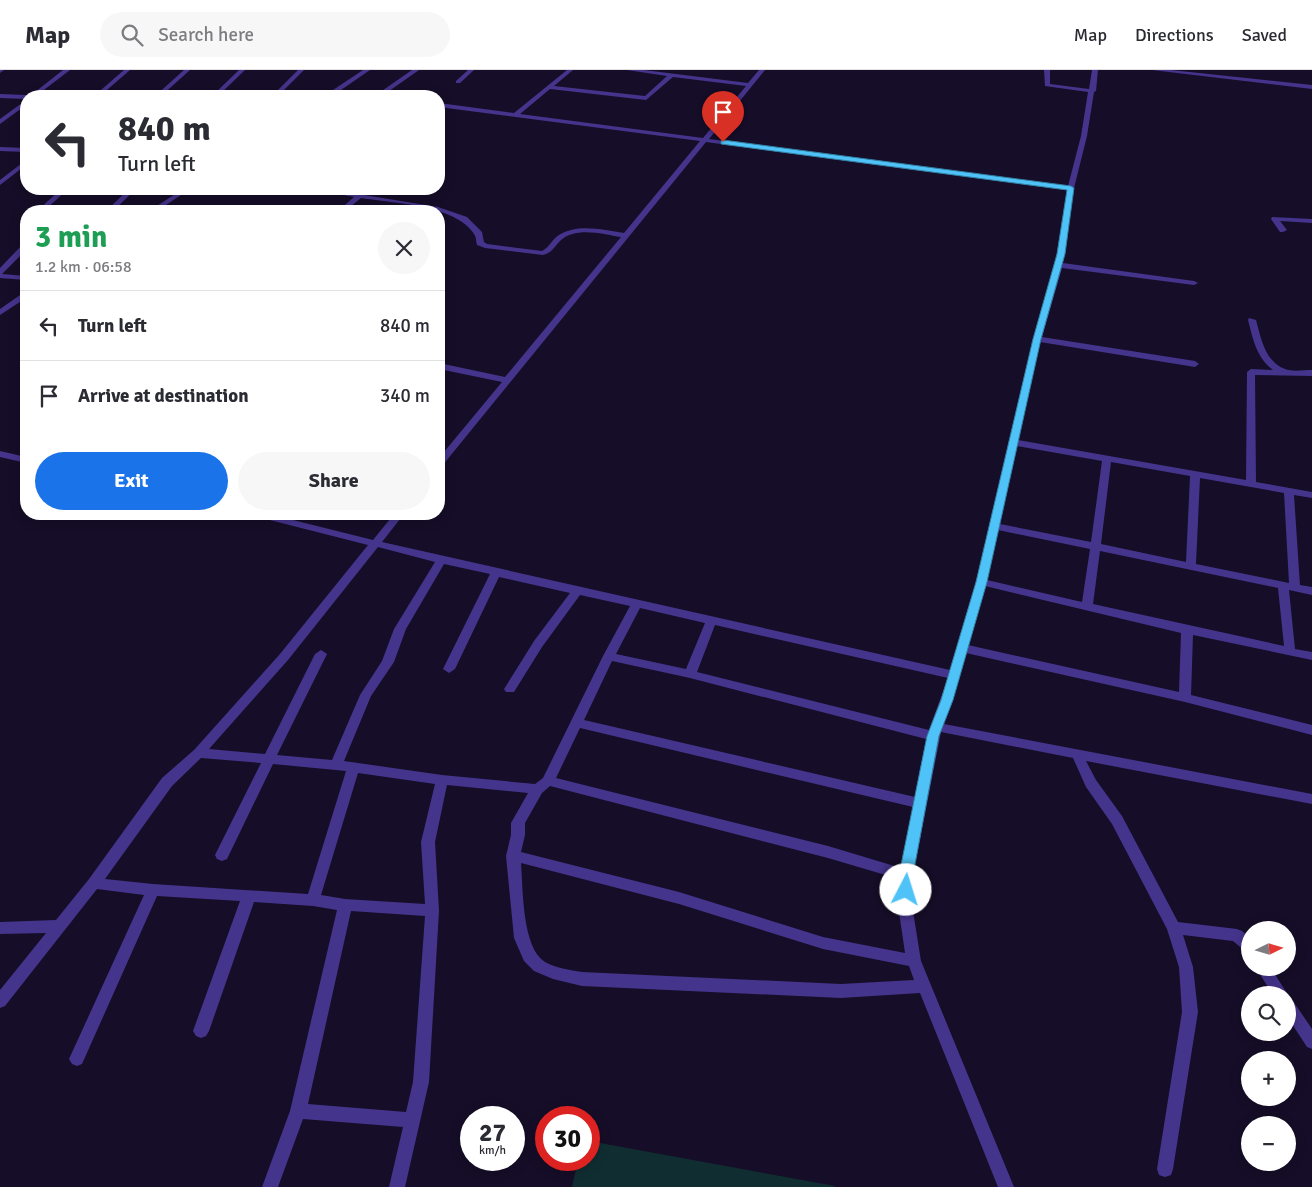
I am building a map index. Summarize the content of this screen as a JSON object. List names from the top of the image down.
{
  "north": "right",
  "page": {
    "header": "Map",
    "search": "Search here",
    "nav": ["Map", "Directions", "Saved"],
    "turn": ["840 m", "Turn left"],
    "heading": ["3 min", "1.2 km · 06:58"],
    "list": [
      {
        "name": "Turn left",
        "value": "840 m"
      },
      {
        "name": "Arrive at destination",
        "value": "340 m"
      }
    ],
    "buttons": ["Exit", "Share"],
    "map_buttons": ["+", "−"],
    "speed": "27 km/h",
    "limit": "30"
  }
}
